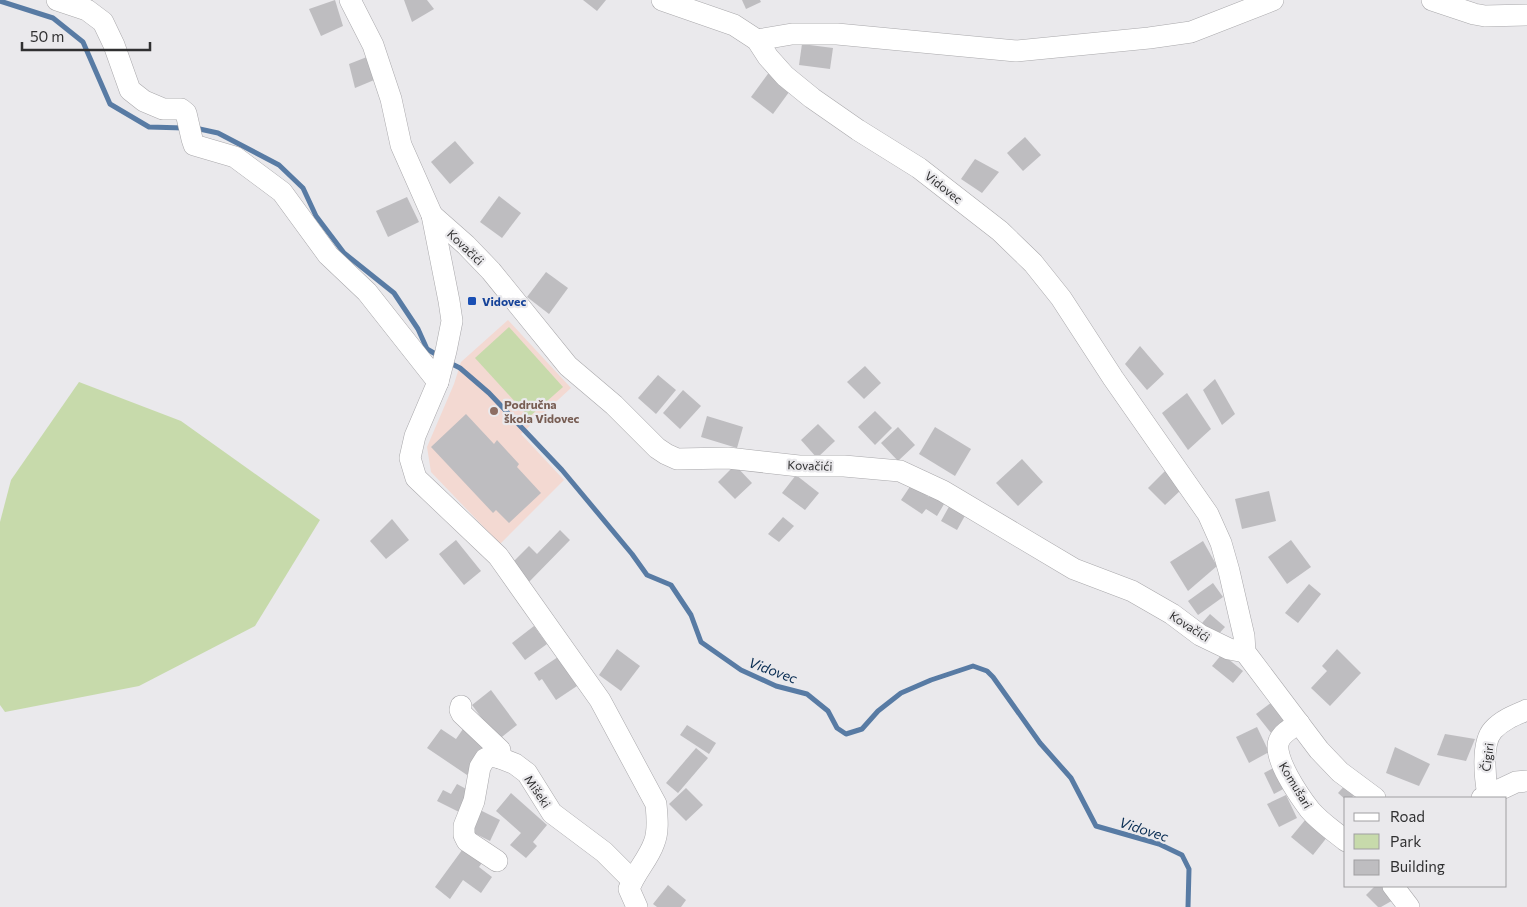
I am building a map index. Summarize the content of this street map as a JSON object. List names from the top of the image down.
{
  "streets": {
    "street": [
      "Vidovec",
      "Kovačići",
      "Čigiri",
      "Komušari",
      "Mišeki"
    ]
  },
  "crossings": [
    ["Vidovec", "Kovačići"]
  ],
  "water": ["Vidovec"],
  "places": {
    "transit": ["Vidovec"],
    "other": ["Područna škola Vidovec"]
  },
  "legend": ["Road", "Park", "Building"],
  "scale_bar": "50 m"
}
